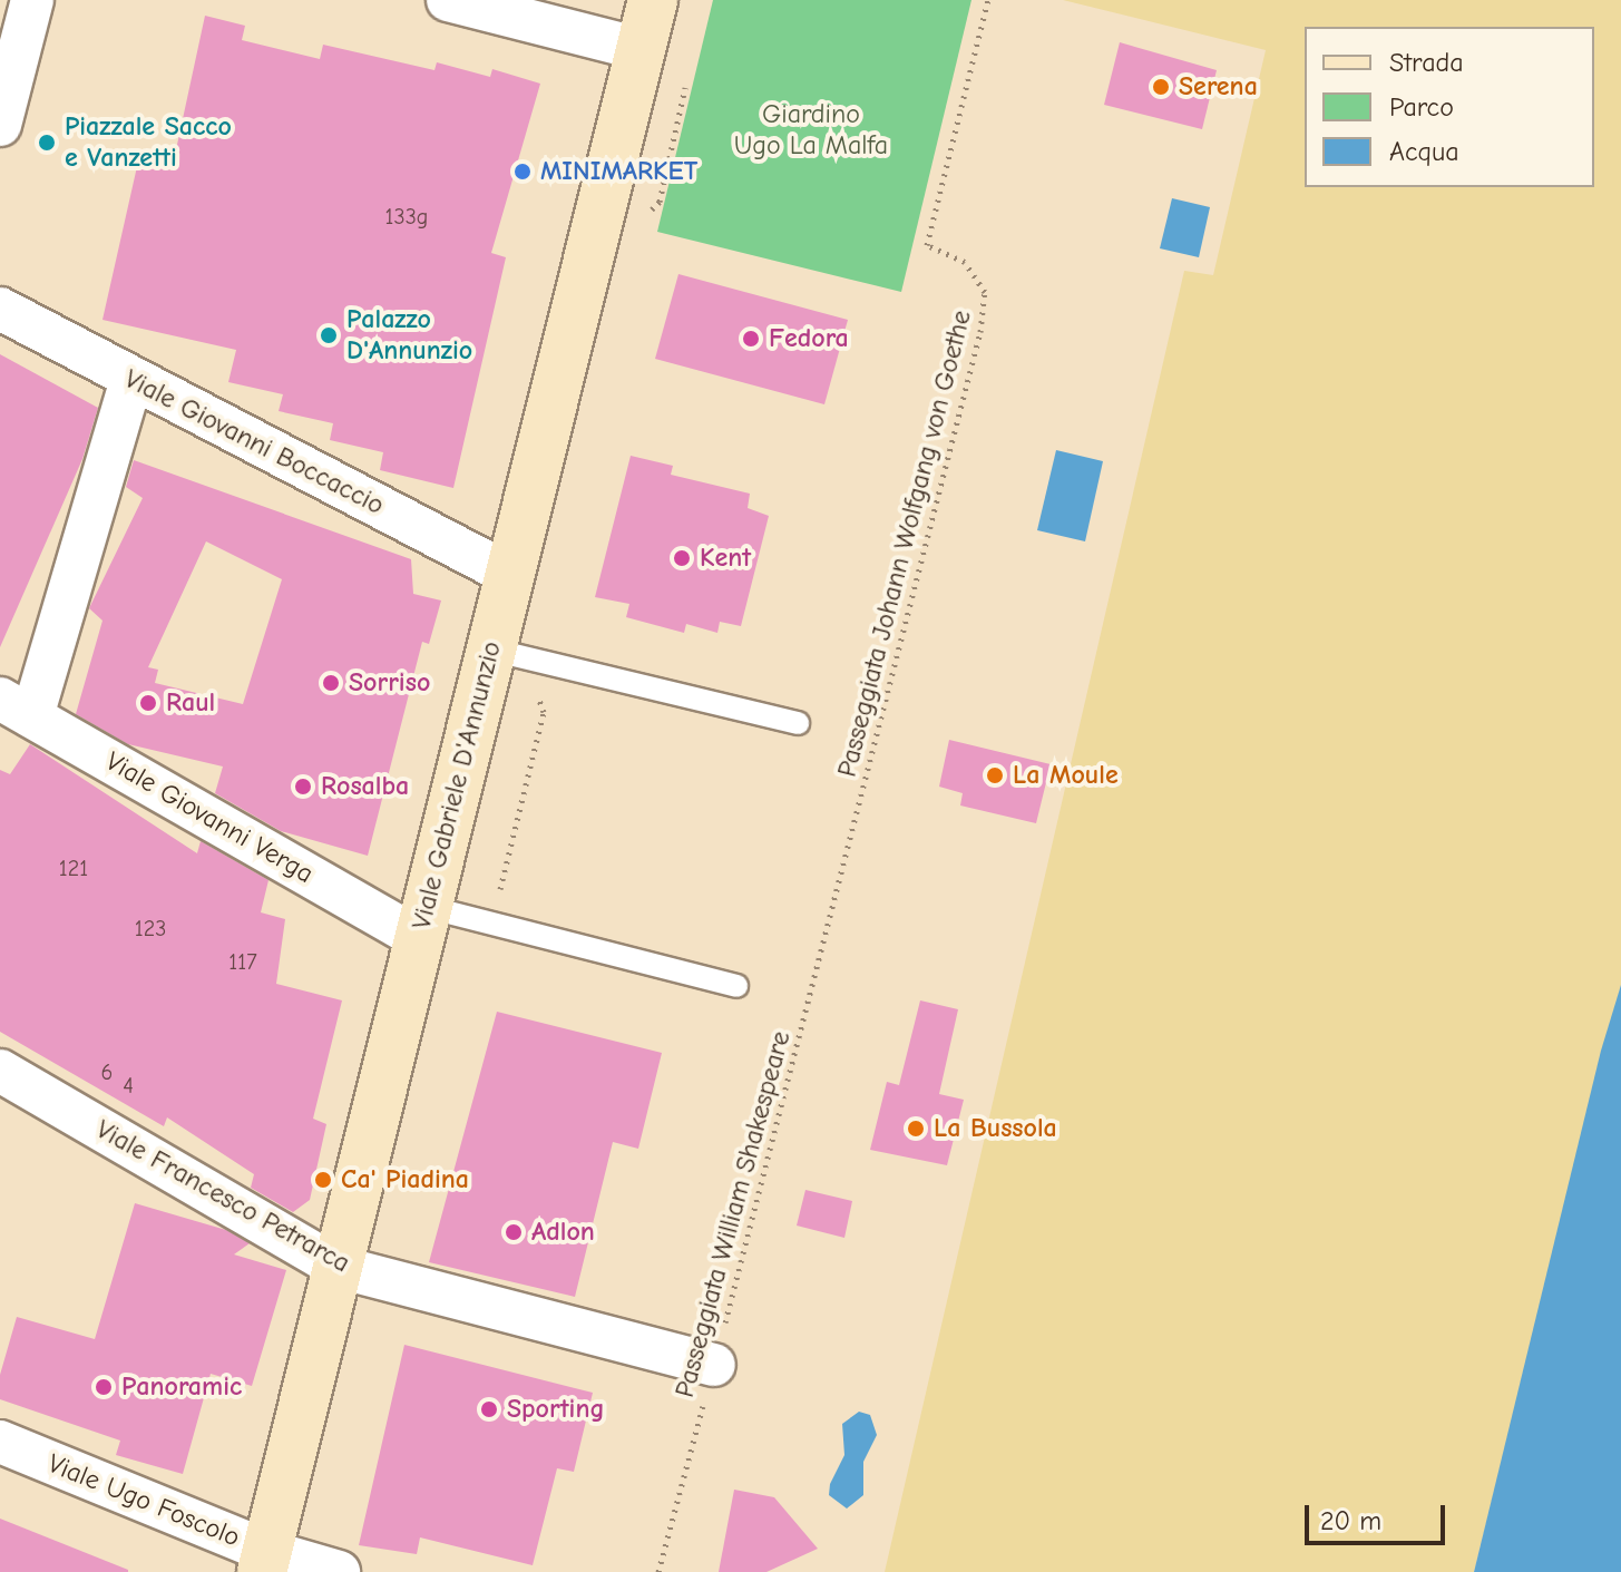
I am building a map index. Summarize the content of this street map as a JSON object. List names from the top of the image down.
{
  "streets": {
    "street": [
      "Viale Giovanni Boccaccio",
      "Viale Gabriele D'Annunzio",
      "Viale Giovanni Verga",
      "Viale Francesco Petrarca",
      "Viale Ugo Foscolo"
    ],
    "path": ["Passeggiata Johann Wolfgang von Goethe", "Passeggiata William Shakespeare"]
  },
  "crossings": [
    ["Viale Giovanni Boccaccio", "Viale Gabriele D'Annunzio"],
    ["Passeggiata Johann Wolfgang von Goethe", "Passeggiata William Shakespeare"],
    ["Viale Gabriele D'Annunzio", "Viale Giovanni Verga"],
    ["Viale Gabriele D'Annunzio", "Viale Francesco Petrarca"],
    ["Viale Gabriele D'Annunzio", "Viale Ugo Foscolo"],
    ["Viale Francesco Petrarca", "Passeggiata William Shakespeare"]
  ],
  "parks": ["Giardino Ugo La Malfa"],
  "places": [
    "Serena",
    "Piazzale Sacco e Vanzetti",
    "MINIMARKET",
    "Palazzo D'Annunzio",
    "Fedora",
    "Kent",
    "Sorriso",
    "Raul",
    "La Moule",
    "Rosalba",
    "La Bussola",
    "Ca' Piadina",
    "Adlon",
    "Panoramic",
    "Sporting"
  ],
  "house_numbers": [
    "133g",
    "121",
    "123",
    "117",
    "6",
    "4"
  ],
  "legend": ["Strada", "Parco", "Acqua"],
  "scale_bar": "20 m"
}
